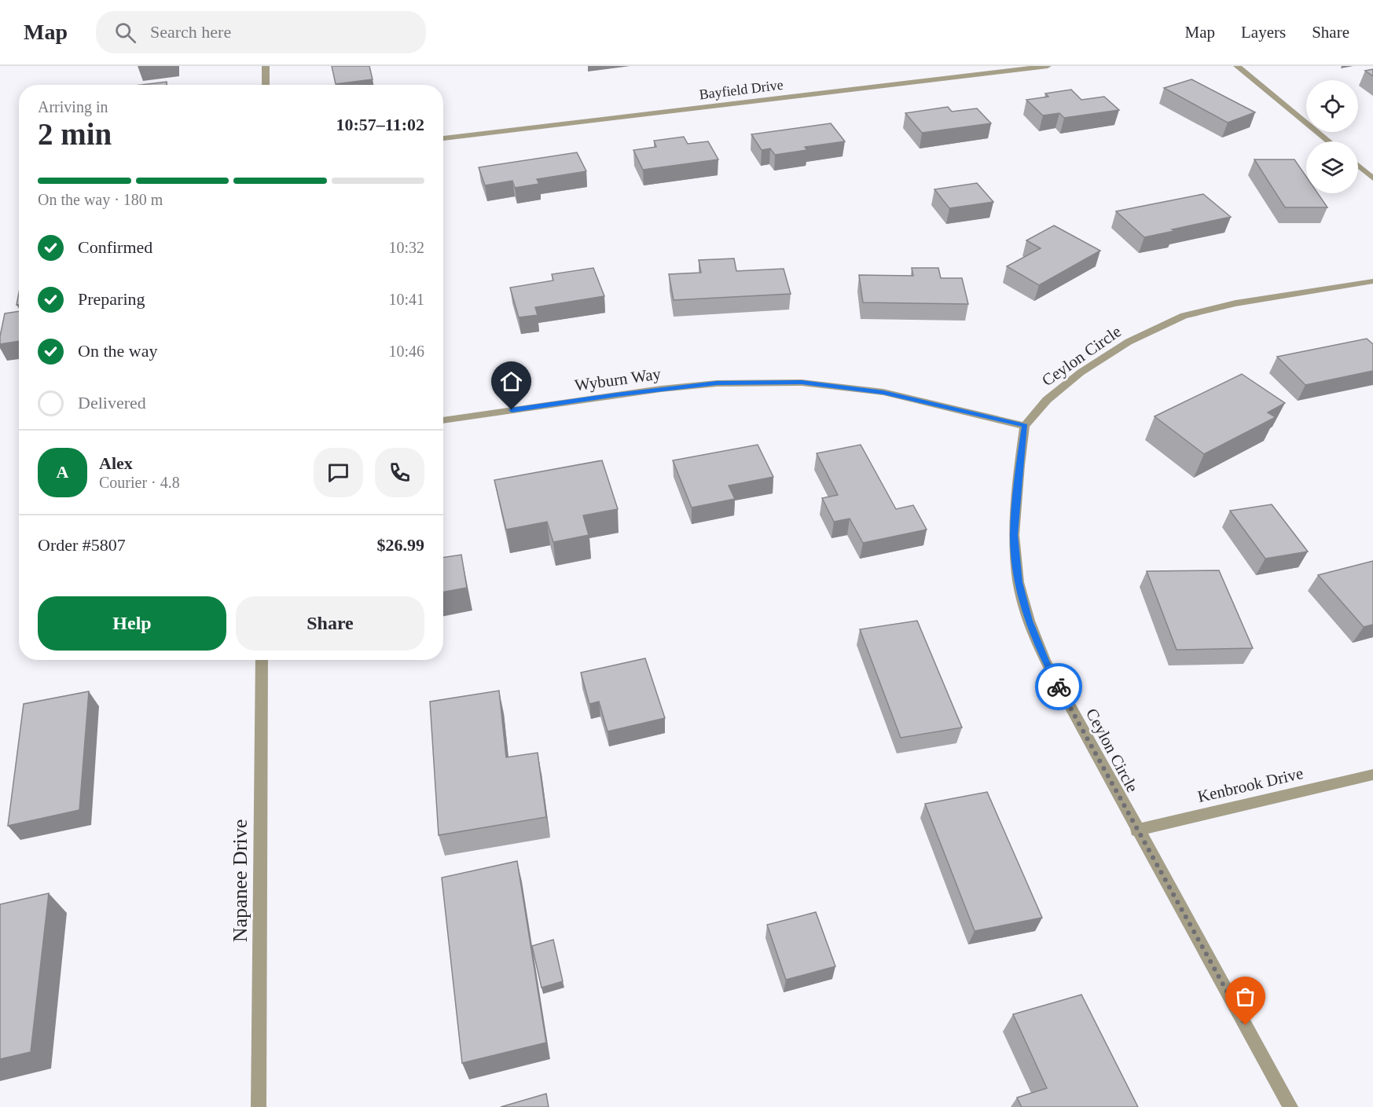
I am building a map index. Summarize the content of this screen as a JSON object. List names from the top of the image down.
{
  "streets": {
    "street": [
      "Bayfield Drive",
      "Ceylon Circle",
      "Wyburn Way",
      "Kenbrook Drive",
      "Napanee Drive"
    ]
  },
  "crossings": [
    ["Ceylon Circle", "Wyburn Way"],
    ["Ceylon Circle", "Kenbrook Drive"]
  ],
  "page": {
    "header": "Map",
    "search": "Search here",
    "nav": ["Map", "Layers", "Share"],
    "heading": ["2 min", "Arriving in", "10:57–11:02"],
    "panel": [
      "Alex",
      "Courier · 4.8",
      "Order #5807",
      "$26.99"
    ],
    "bar": "On the way · 180 m",
    "list": [
      ["Confirmed", "10:32"],
      ["Preparing", "10:41"],
      ["On the way", "10:46"],
      "Delivered"
    ],
    "round": "A",
    "buttons": ["Help", "Share"]
  }
}
